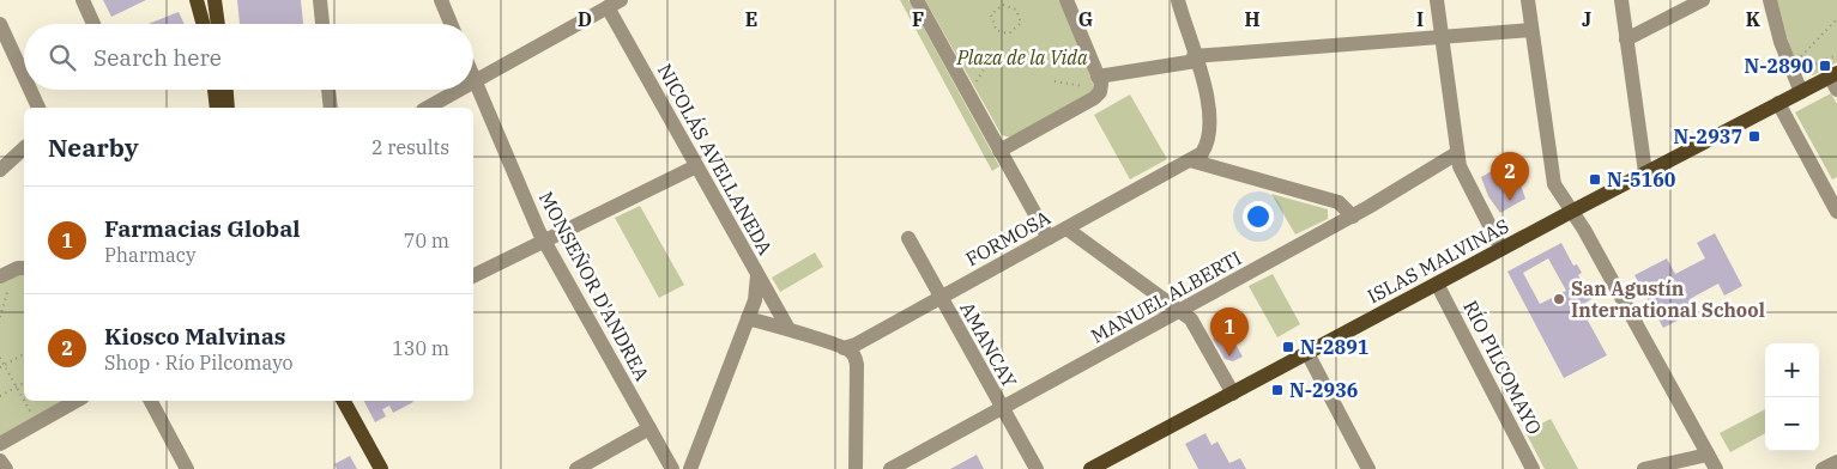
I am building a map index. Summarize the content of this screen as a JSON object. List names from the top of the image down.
{
  "streets": {
    "main road": ["ISLAS MALVINAS"],
    "street": [
      "NICOLÁS AVELLANEDA",
      "FORMOSA",
      "MONSEÑOR D'ANDREA",
      "MANUEL ALBERTI",
      "AMANCAY",
      "RÍO PILCOMAYO"
    ]
  },
  "crossings": [
    ["FORMOSA", "AMANCAY"],
    ["ISLAS MALVINAS", "RÍO PILCOMAYO"],
    ["MANUEL ALBERTI", "AMANCAY"]
  ],
  "parks": ["Plaza de la Vida"],
  "places": {
    "transit": [
      "N-2890",
      "N-2937",
      "N-5160",
      "N-2891",
      "N-2936"
    ],
    "other": ["San Agustín International School"]
  },
  "page": {
    "search": "Search here",
    "heading": ["Nearby", "2 results"],
    "pins": ["2", "1"],
    "list": [
      {
        "mark": "1",
        "name": "Farmacias Global",
        "note": "Pharmacy",
        "value": "70 m"
      },
      {
        "mark": "2",
        "name": "Kiosco Malvinas",
        "note": "Shop · Río Pilcomayo",
        "value": "130 m"
      }
    ],
    "map_buttons": ["+", "−"]
  },
  "grid": {
    "columns": [
      "D",
      "E",
      "F",
      "G",
      "H",
      "I",
      "J",
      "K"
    ]
  }
}
